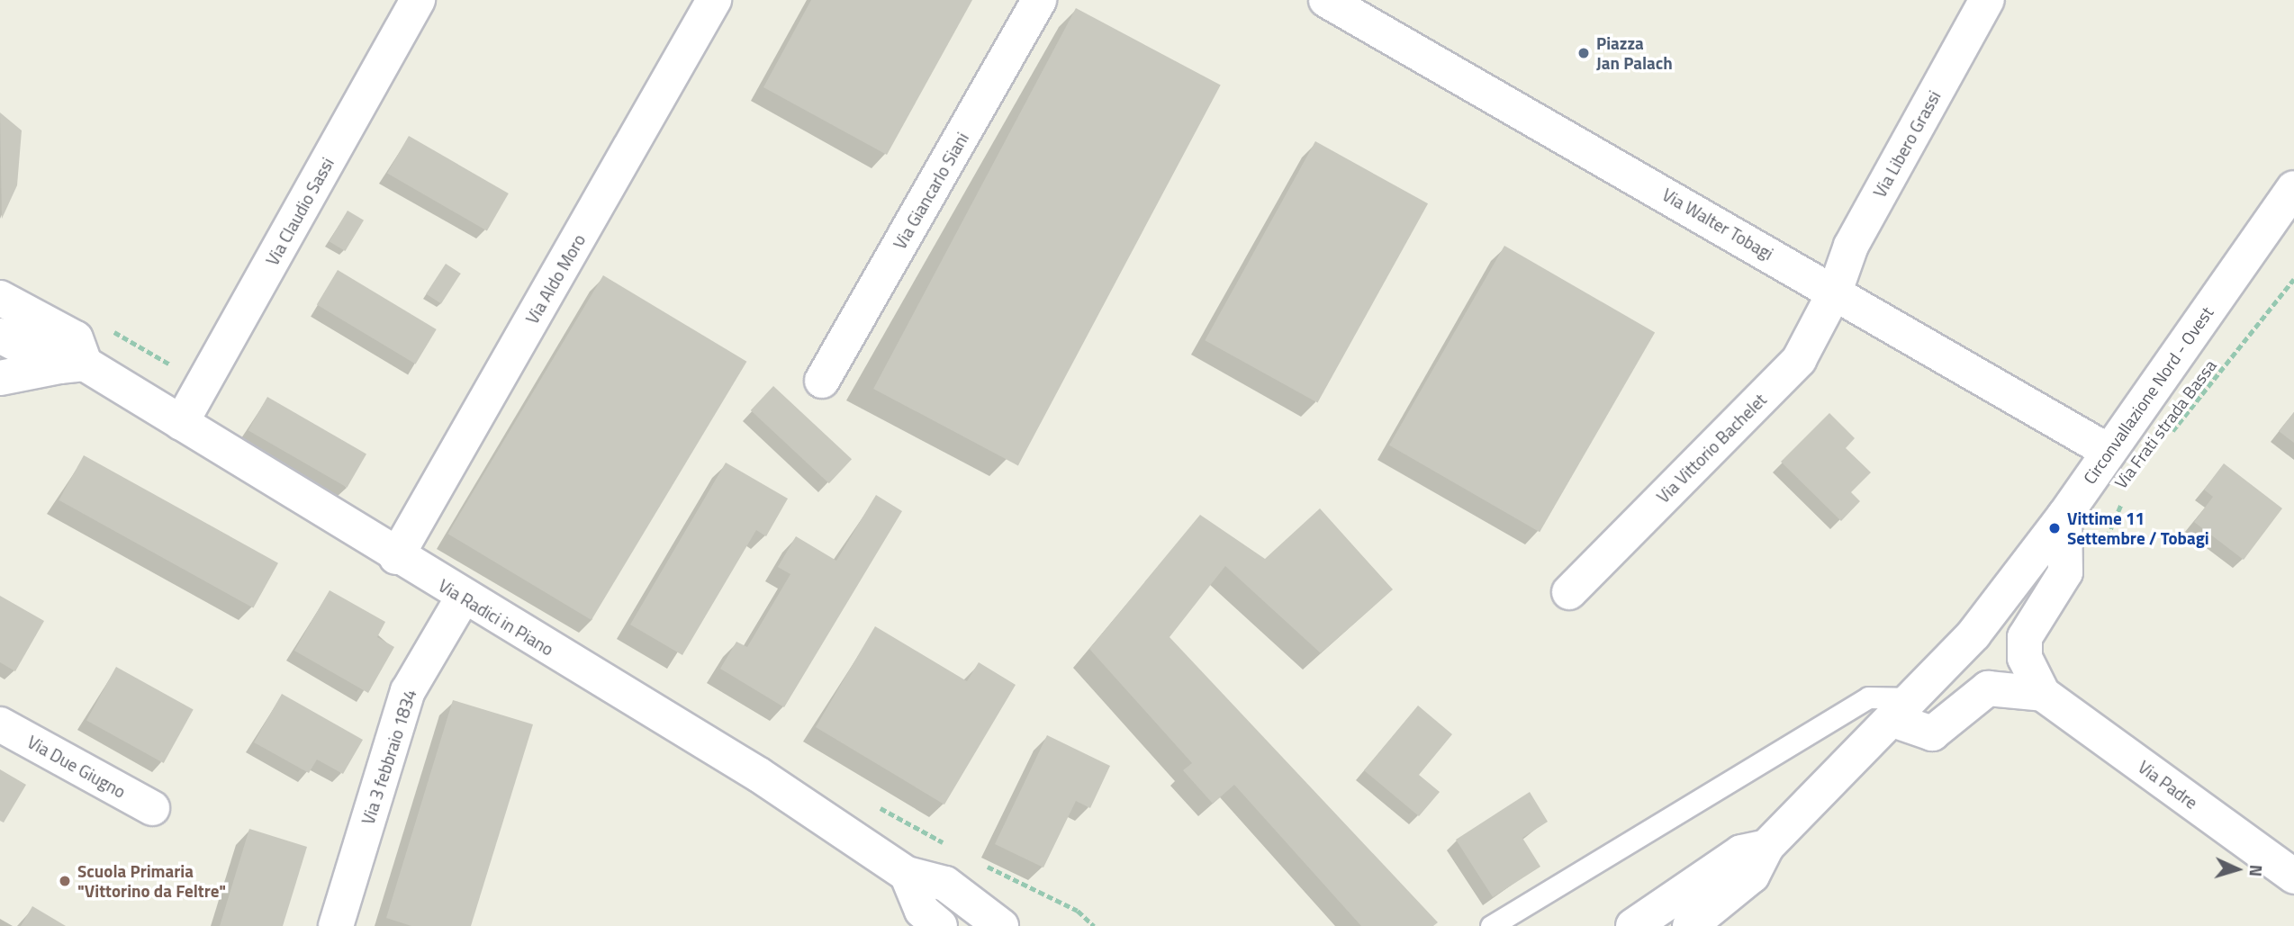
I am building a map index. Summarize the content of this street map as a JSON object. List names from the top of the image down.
{
  "streets": {
    "street": [
      "Via Libero Grassi",
      "Via Giancarlo Siani",
      "Via Claudio Sassi",
      "Via Walter Tobagi",
      "Via Aldo Moro",
      "Circonvallazione Nord - Ovest",
      "Via Vittorio Bachelet",
      "Via Radici in Piano",
      "Via 3 febbraio 1834",
      "Via Due Giugno",
      "Via Padre"
    ],
    "path": ["Via Frati strada Bassa"]
  },
  "crossings": [
    ["Via Libero Grassi", "Via Walter Tobagi"],
    ["Via Libero Grassi", "Via Vittorio Bachelet"],
    ["Via Claudio Sassi", "Via Radici in Piano"],
    ["Via Walter Tobagi", "Circonvallazione Nord - Ovest"],
    ["Via Walter Tobagi", "Via Vittorio Bachelet"],
    ["Via Aldo Moro", "Via Radici in Piano"],
    ["Circonvallazione Nord - Ovest", "Via Padre"],
    ["Via Radici in Piano", "Via 3 febbraio 1834"]
  ],
  "places": ["Piazza Jan Palach", "Vittime 11 Settembre / Tobagi", "Scuola Primaria \"Vittorino da Feltre\""],
  "north": "right"
}
